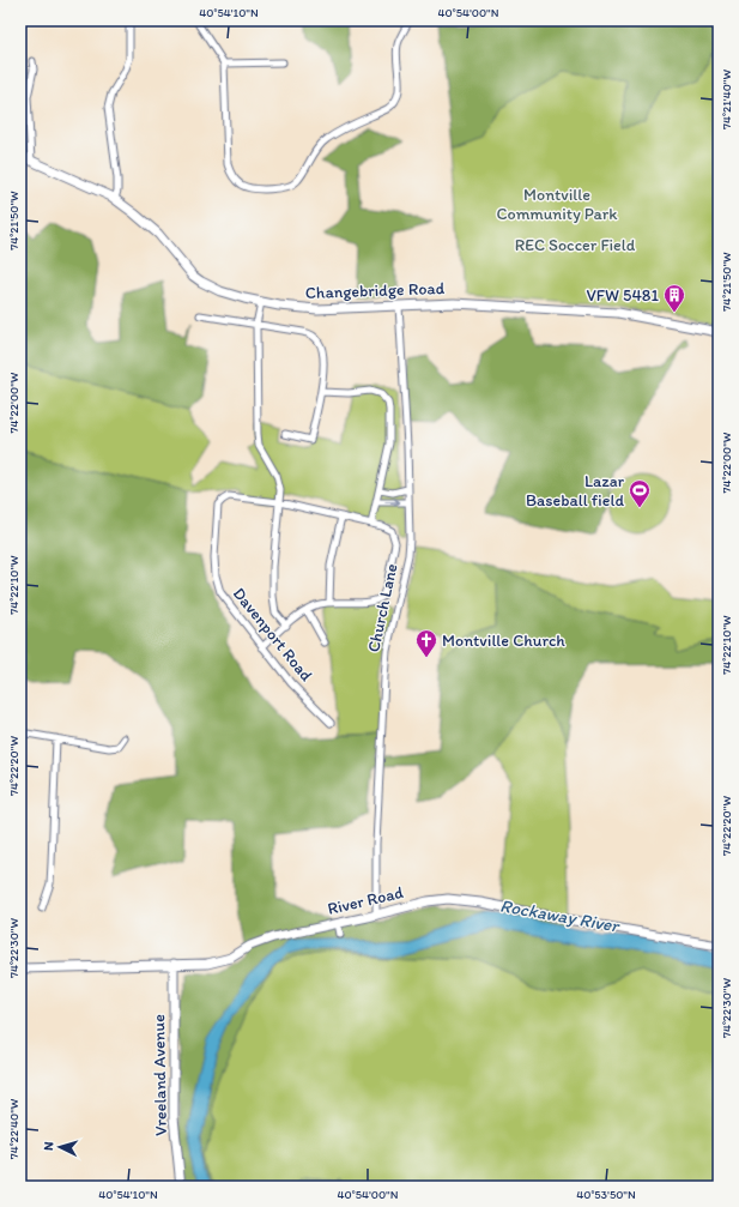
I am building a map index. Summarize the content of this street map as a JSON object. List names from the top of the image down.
{
  "streets": {
    "street": [
      "Changebridge Road",
      "Church Lane",
      "Davenport Road",
      "River Road",
      "Vreeland Avenue"
    ]
  },
  "crossings": [
    ["Changebridge Road", "Church Lane"],
    ["Church Lane", "River Road"],
    ["River Road", "Vreeland Avenue"]
  ],
  "water": ["Rockaway River"],
  "parks": ["Montville Community Park", "REC Soccer Field"],
  "places": {
    "building": ["VFW 5481"],
    "sports": ["Lazar Baseball field"],
    "church": ["Montville Church"]
  },
  "north": "left",
  "coordinates": [
    "40°54'10\"N",
    "40°54'00\"N",
    "74°21'40\"W",
    "74°21'50\"W",
    "74°22'00\"W",
    "74°22'10\"W",
    "74°22'20\"W",
    "74°22'30\"W",
    "74°22'40\"W",
    "40°53'50\"N"
  ]
}
